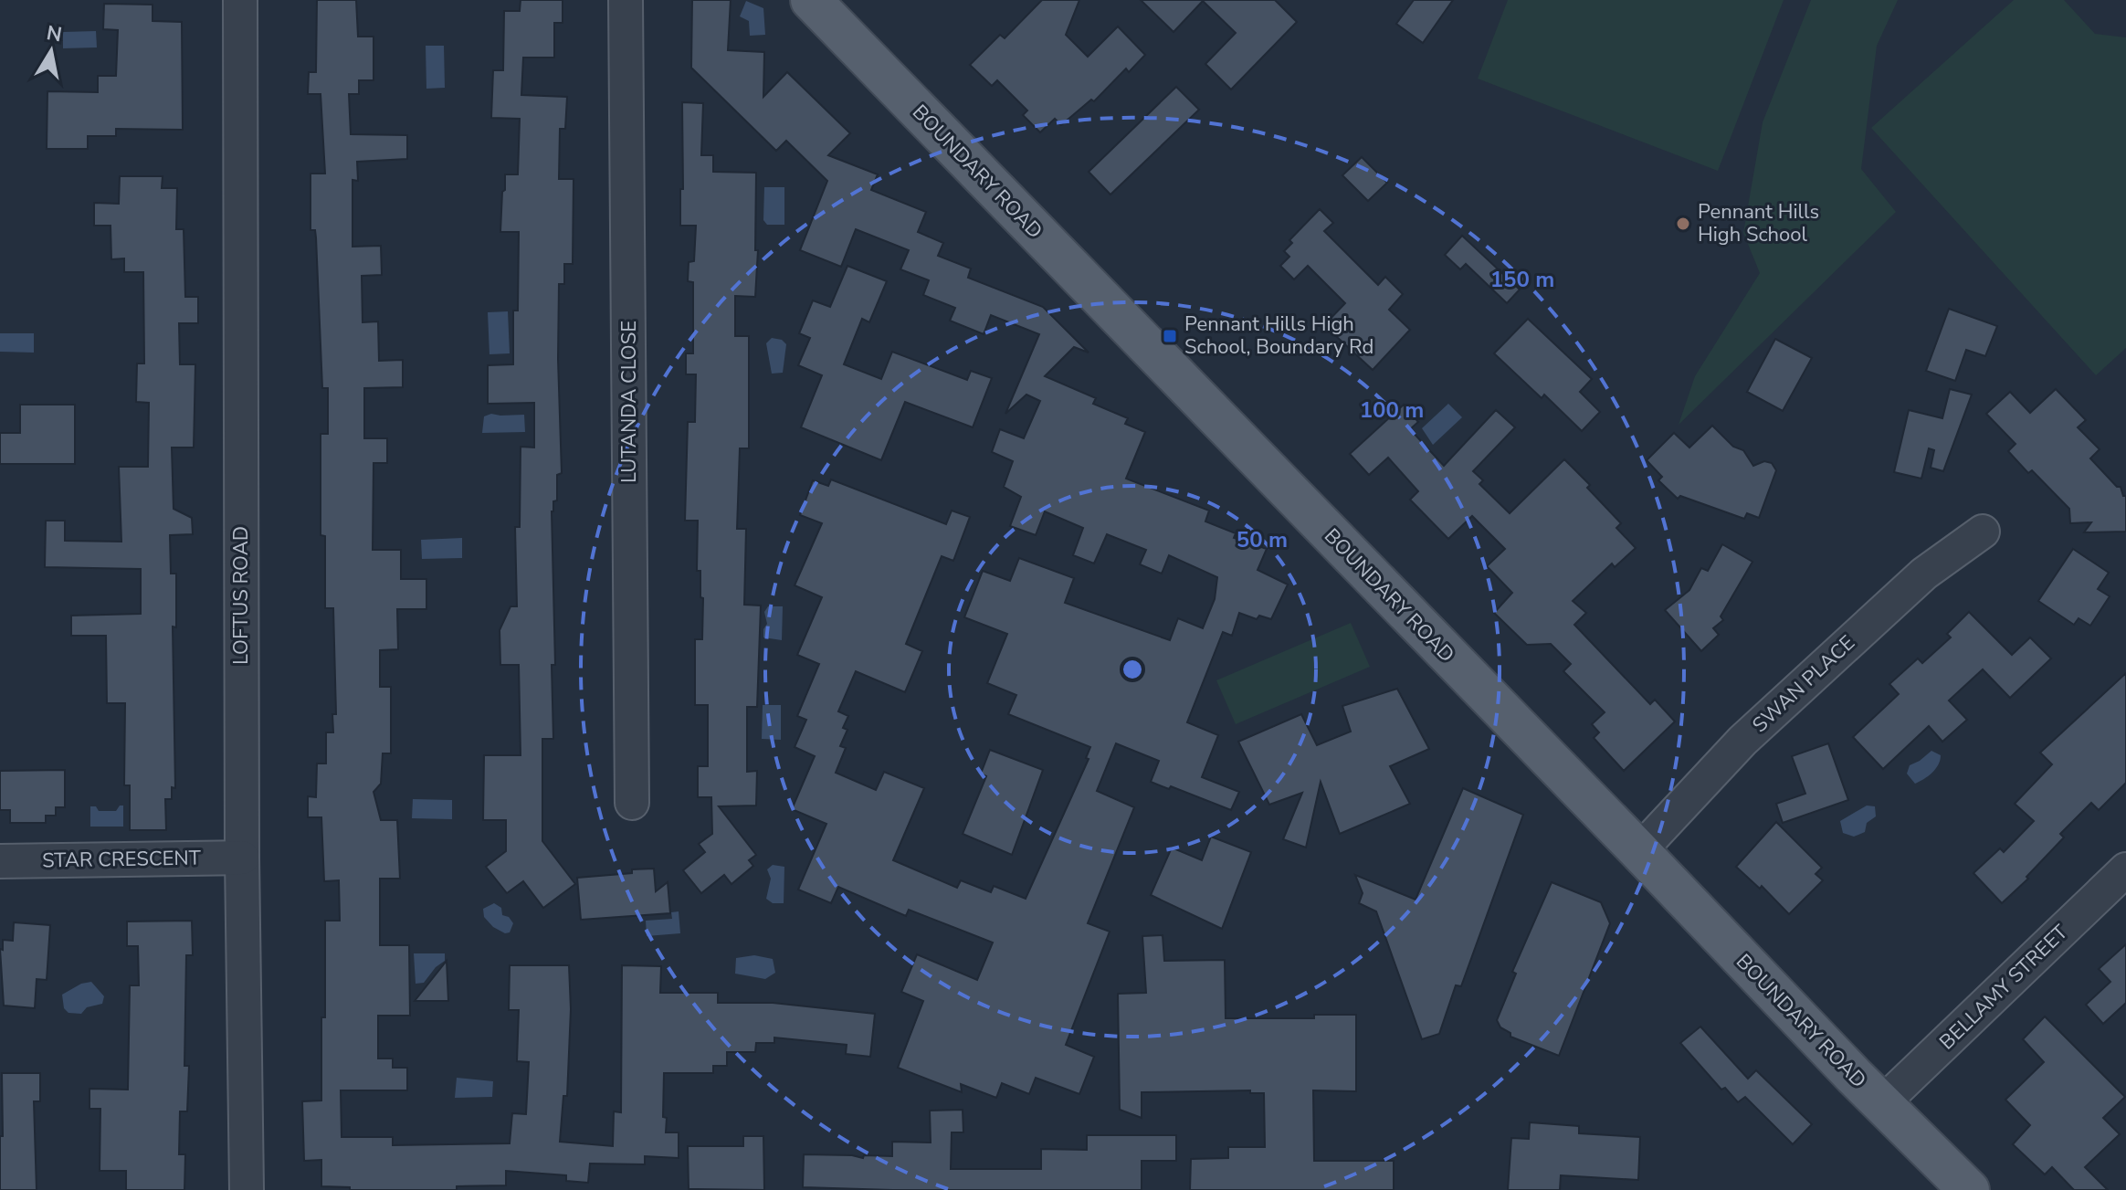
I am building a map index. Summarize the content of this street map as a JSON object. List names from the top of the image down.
{
  "streets": {
    "main road": ["BOUNDARY ROAD"],
    "street": [
      "LUTANDA CLOSE",
      "LOFTUS ROAD",
      "SWAN PLACE",
      "STAR CRESCENT",
      "BELLAMY STREET"
    ]
  },
  "crossings": [
    ["BOUNDARY ROAD", "SWAN PLACE"],
    ["BOUNDARY ROAD", "BELLAMY STREET"],
    ["LOFTUS ROAD", "STAR CRESCENT"]
  ],
  "places": {
    "other": ["Pennant Hills High School"],
    "transit": ["Pennant Hills High School, Boundary Rd"]
  },
  "north": "top",
  "rings": ["150 m", "100 m", "50 m"]
}
